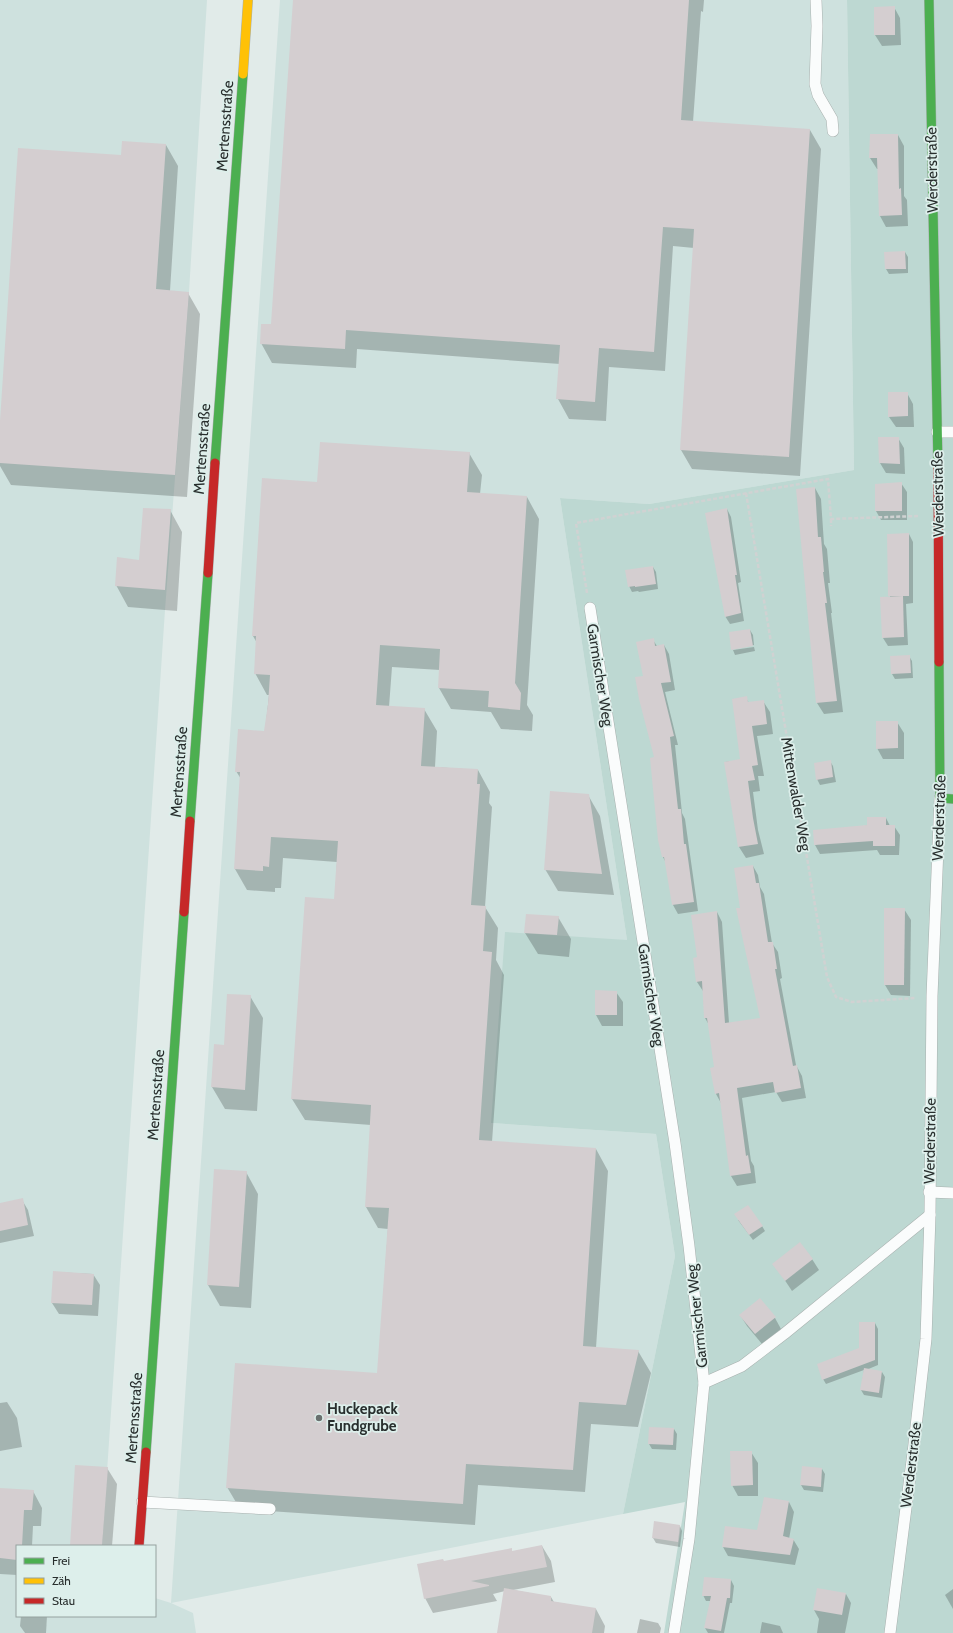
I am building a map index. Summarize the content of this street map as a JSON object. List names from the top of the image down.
{
  "streets": {
    "street": ["Mertensstraße", "Werderstraße"],
    "lane": ["Garmischer Weg"],
    "path": ["Mittenwalder Weg"]
  },
  "crossings": [
    ["Werderstraße", "Garmischer Weg"],
    ["Werderstraße", "Mittenwalder Weg"]
  ],
  "places": ["Huckepack Fundgrube"],
  "legend": ["Frei", "Zäh", "Stau"]
}
